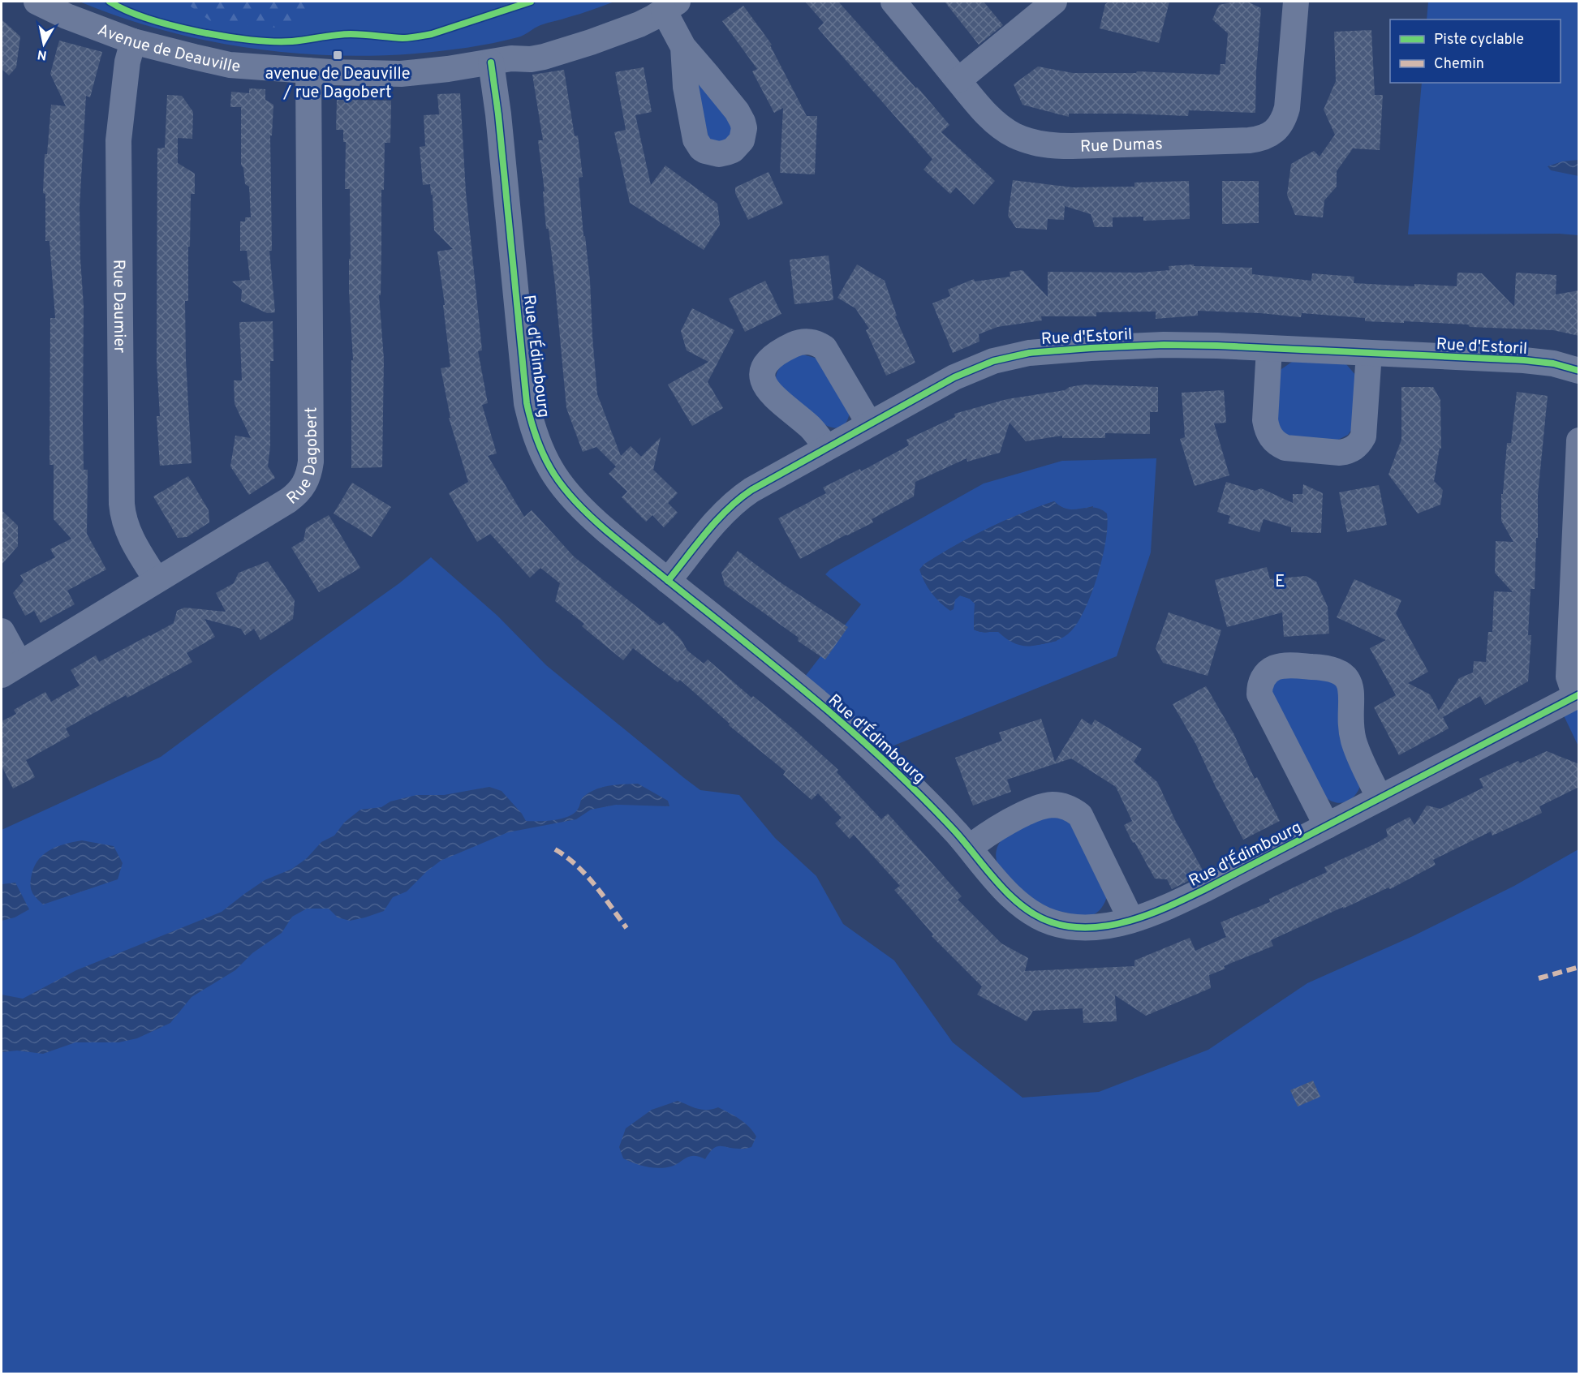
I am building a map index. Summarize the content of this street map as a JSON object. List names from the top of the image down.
{
  "streets": {
    "street": [
      "Avenue de Deauville",
      "Rue Dumas",
      "Rue Daumier",
      "Rue d'Estoril",
      "Rue d'Édimbourg",
      "Rue Dagobert"
    ]
  },
  "crossings": [
    ["Avenue de Deauville", "Rue Daumier"],
    ["Avenue de Deauville", "Rue d'Édimbourg"],
    ["Avenue de Deauville", "Rue Dagobert"],
    ["Rue Daumier", "Rue Dagobert"],
    ["Rue d'Estoril", "Rue d'Édimbourg"]
  ],
  "districts": ["E"],
  "places": {
    "transit": ["avenue de Deauville / rue Dagobert"]
  },
  "legend": ["Piste cyclable", "Chemin"],
  "north": "bottom"
}
